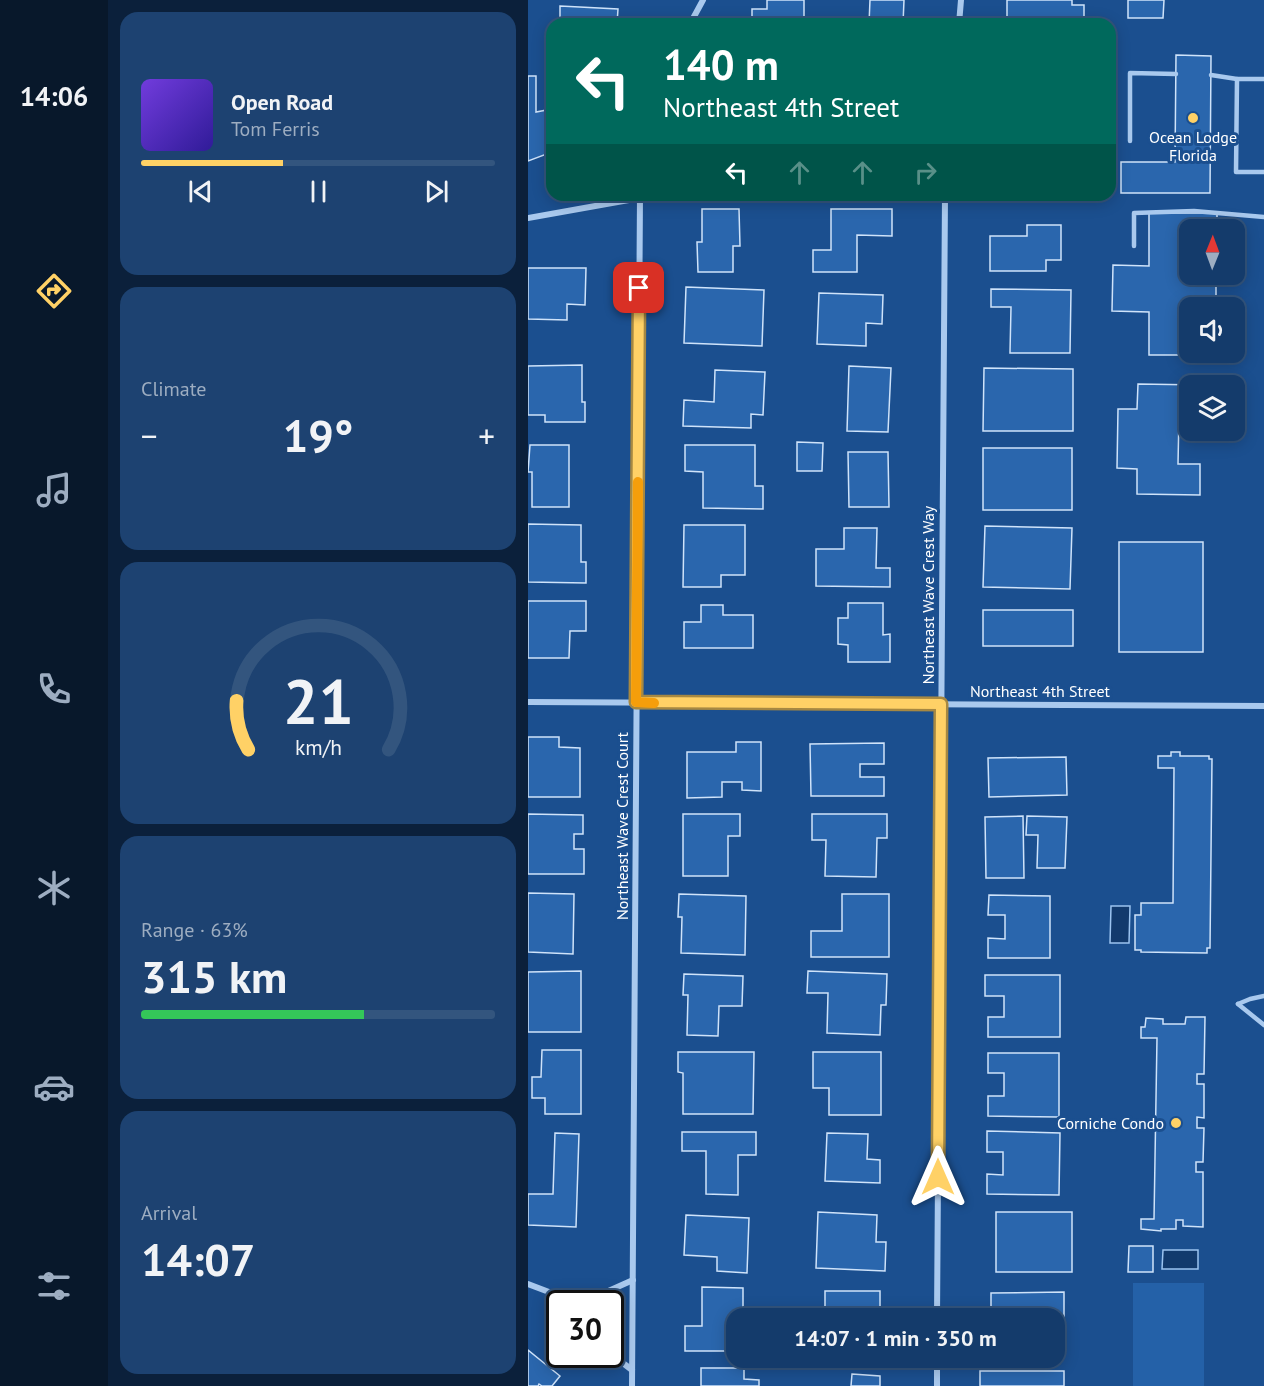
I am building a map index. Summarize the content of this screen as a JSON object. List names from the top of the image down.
{
  "streets": {
    "street": ["Northeast Wave Crest Way", "Northeast 4th Street", "Northeast Wave Crest Court"]
  },
  "crossings": [
    ["Northeast Wave Crest Way", "Northeast 4th Street"],
    ["Northeast 4th Street", "Northeast Wave Crest Court"]
  ],
  "places": ["Ocean Lodge Florida", "Corniche Condo"],
  "north": "top",
  "page": {
    "tabs": "14:06",
    "turn": ["140 m", "Northeast 4th Street"],
    "song": ["Open Road", "Tom Ferris"],
    "tile": [
      "Climate",
      ["Range · 63%", "315 km"],
      ["Arrival", "14:07"]
    ],
    "heat": ["−", "19°", "+"],
    "limit": "30",
    "trip": "14:07 · 1 min · 350 m",
    "gauge": ["21", "km/h"]
  }
}
